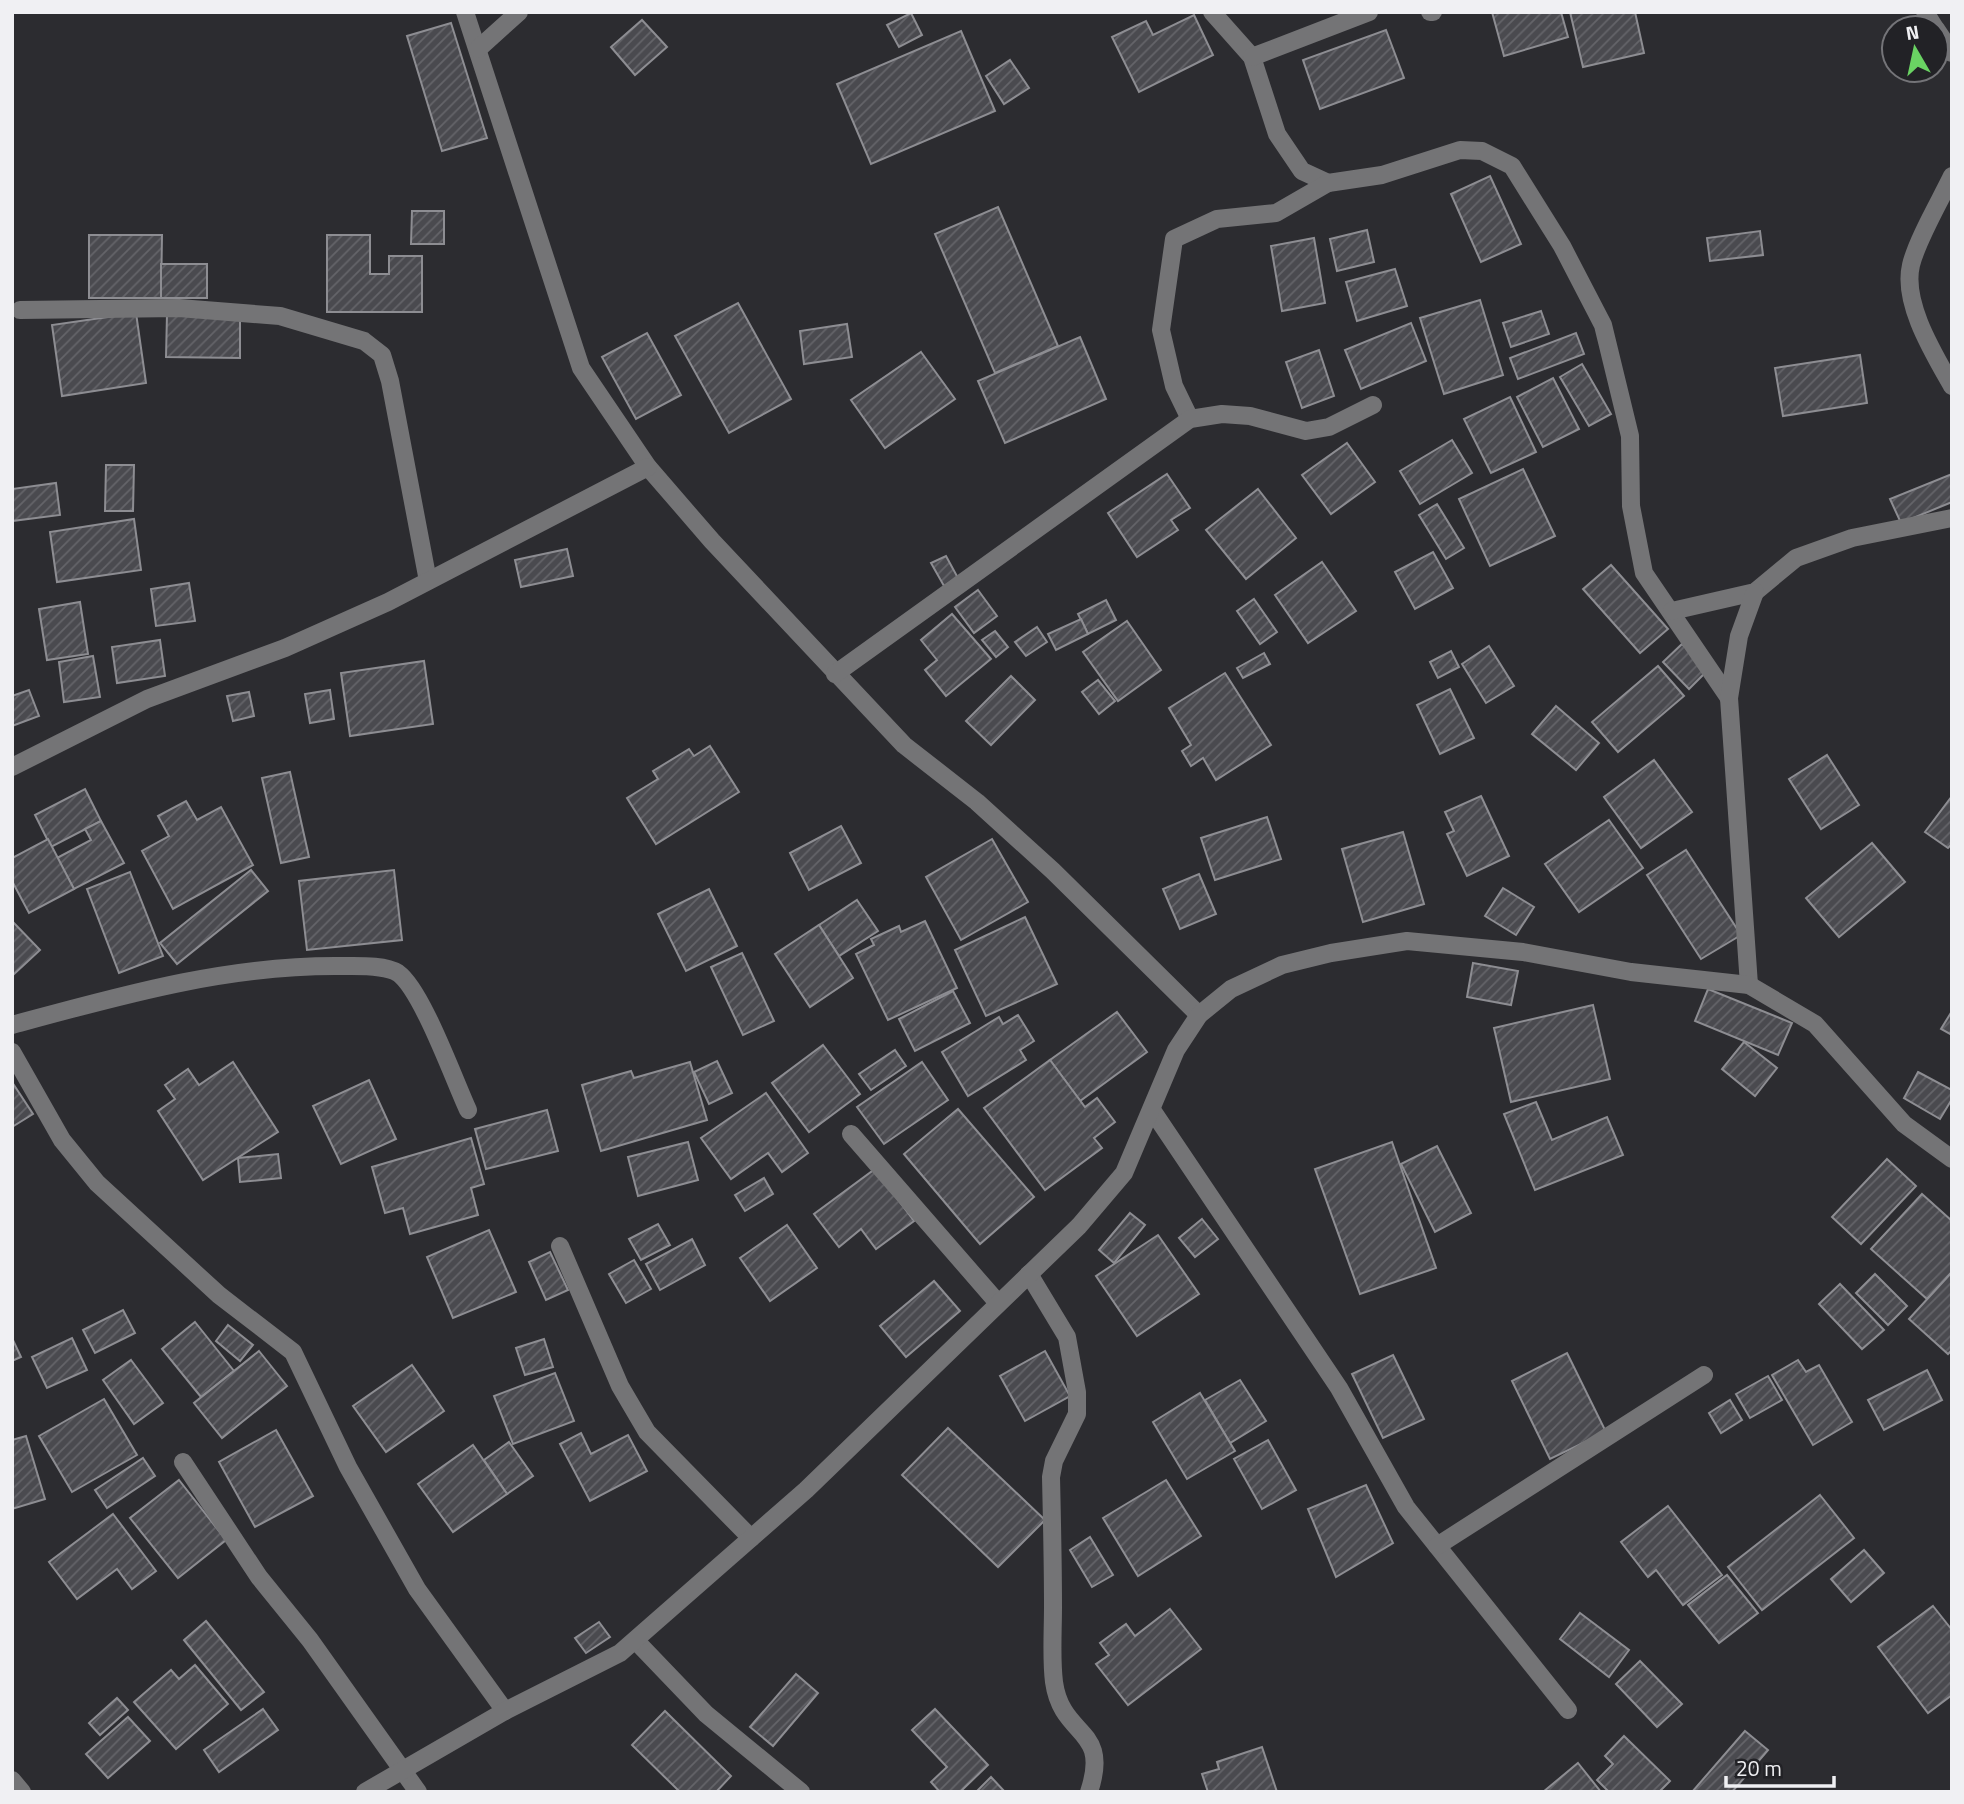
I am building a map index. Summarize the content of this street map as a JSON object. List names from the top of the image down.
{
  "scale_bar": "20 m",
  "north": "top"
}
